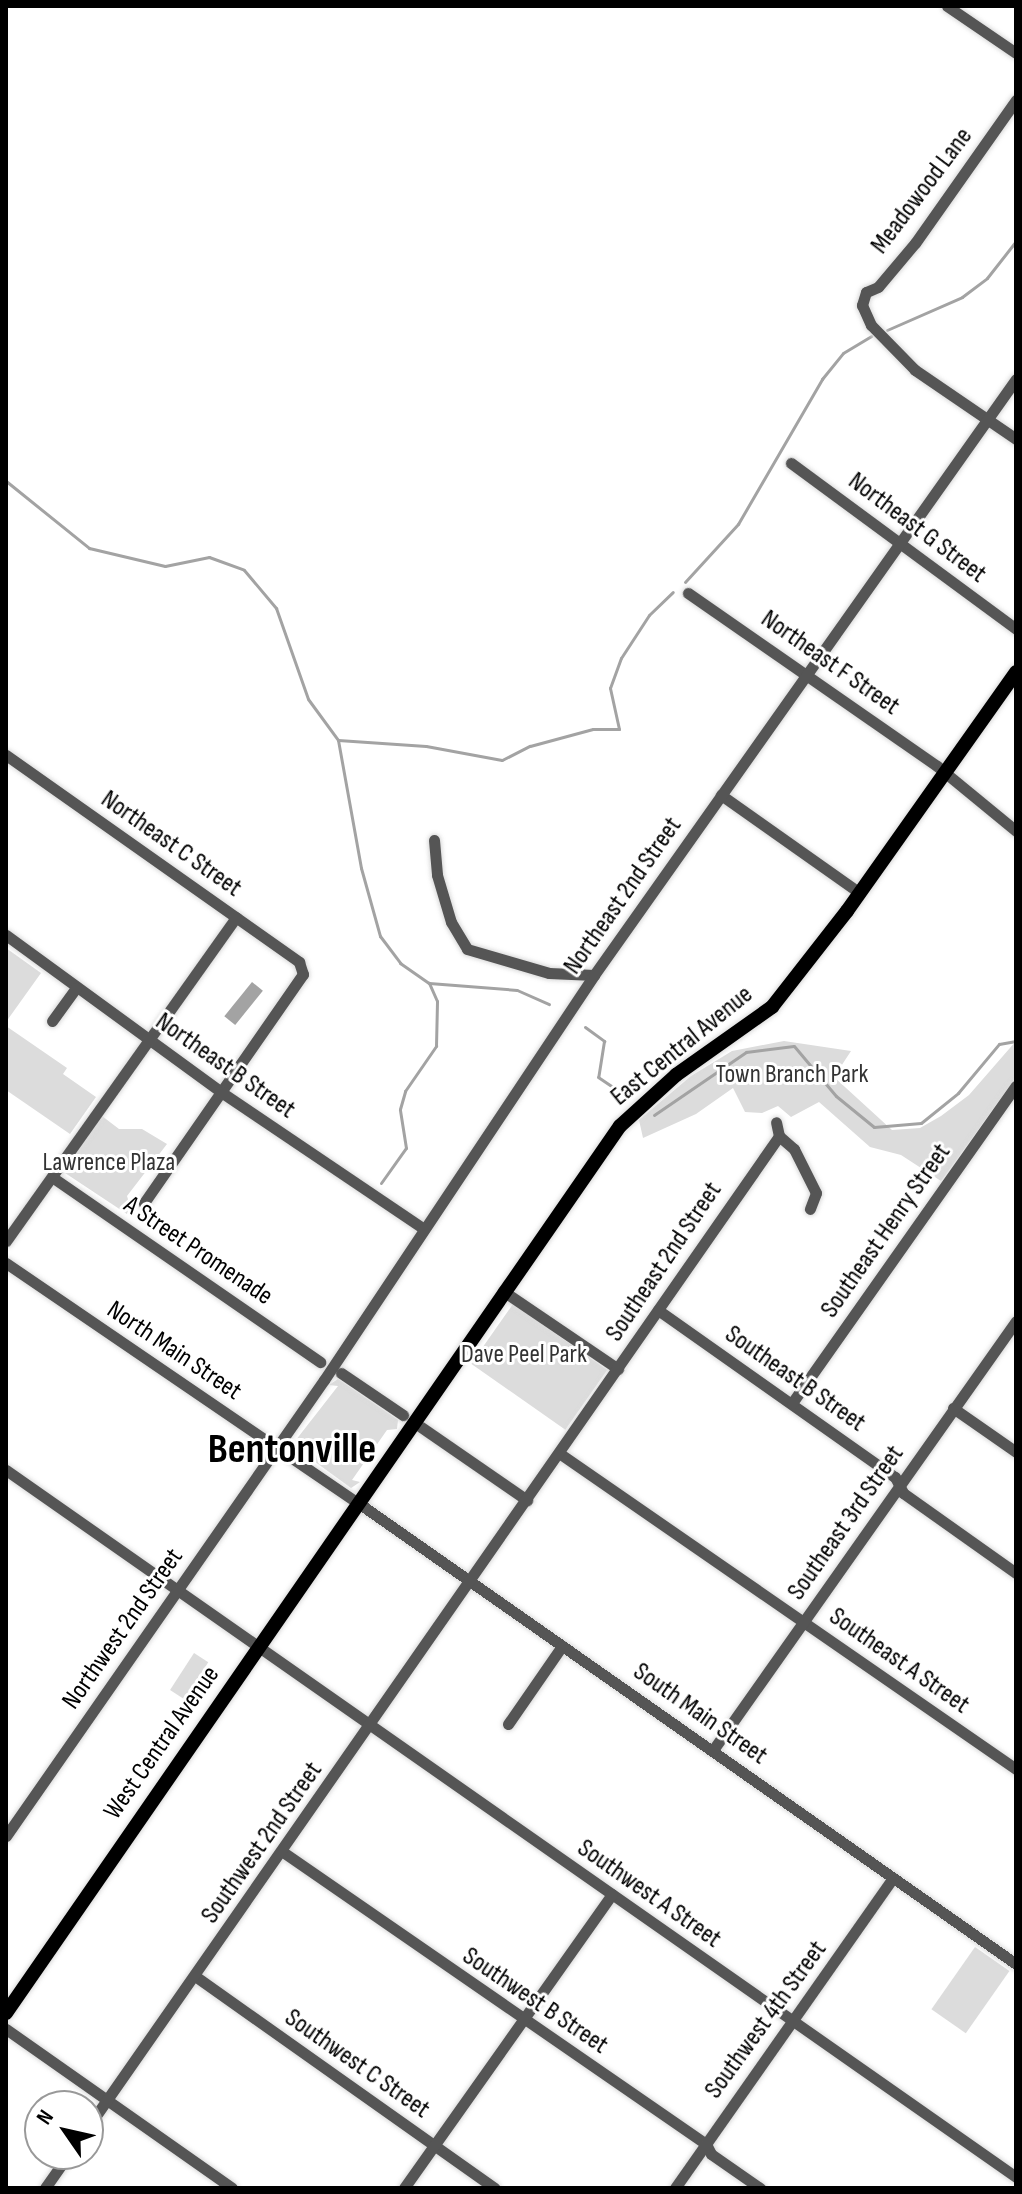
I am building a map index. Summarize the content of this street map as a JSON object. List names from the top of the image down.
{
  "streets": {
    "main road": ["East Central Avenue", "West Central Avenue"],
    "street": [
      "Meadowood Lane",
      "Northeast G Street",
      "Northeast F Street",
      "Northeast C Street",
      "Northeast 2nd Street",
      "Northeast B Street",
      "Southeast Henry Street",
      "A Street Promenade",
      "Southeast 2nd Street",
      "North Main Street",
      "Southeast B Street",
      "Southeast 3rd Street",
      "Northwest 2nd Street",
      "Southeast A Street",
      "South Main Street",
      "Southwest 2nd Street",
      "Southwest A Street",
      "Southwest B Street",
      "Southwest 4th Street",
      "Southwest C Street"
    ]
  },
  "crossings": [
    ["Meadowood Lane", "Northeast 2nd Street"],
    ["Northeast G Street", "Northeast 2nd Street"],
    ["Northeast F Street", "Northeast 2nd Street"],
    ["Northeast F Street", "East Central Avenue"],
    ["Northeast C Street", "Northeast B Street"],
    ["Northeast 2nd Street", "Northeast B Street"],
    ["Northeast 2nd Street", "North Main Street"],
    ["Northeast 2nd Street", "Northwest 2nd Street"],
    ["East Central Avenue", "North Main Street"],
    ["East Central Avenue", "South Main Street"],
    ["East Central Avenue", "West Central Avenue"],
    ["Southeast Henry Street", "Southeast B Street"],
    ["Southeast 2nd Street", "Southeast B Street"],
    ["Southeast 2nd Street", "Southeast A Street"],
    ["Southeast 2nd Street", "South Main Street"],
    ["Southeast 2nd Street", "Southwest 2nd Street"],
    ["North Main Street", "Northwest 2nd Street"],
    ["North Main Street", "South Main Street"],
    ["North Main Street", "West Central Avenue"],
    ["Southeast B Street", "Southeast 3rd Street"],
    ["Southeast 3rd Street", "Southeast A Street"],
    ["Southeast 3rd Street", "South Main Street"],
    ["Northwest 2nd Street", "Southwest A Street"],
    ["South Main Street", "West Central Avenue"],
    ["South Main Street", "Southwest 2nd Street"],
    ["South Main Street", "Southwest 4th Street"],
    ["West Central Avenue", "Southwest A Street"],
    ["Southwest 2nd Street", "Southwest A Street"],
    ["Southwest 2nd Street", "Southwest B Street"],
    ["Southwest 2nd Street", "Southwest C Street"],
    ["Southwest A Street", "Southwest 4th Street"],
    ["Southwest B Street", "Southwest 4th Street"]
  ],
  "districts": ["Bentonville"],
  "parks": ["Town Branch Park", "Lawrence Plaza", "Dave Peel Park"],
  "north": "top left"
}
